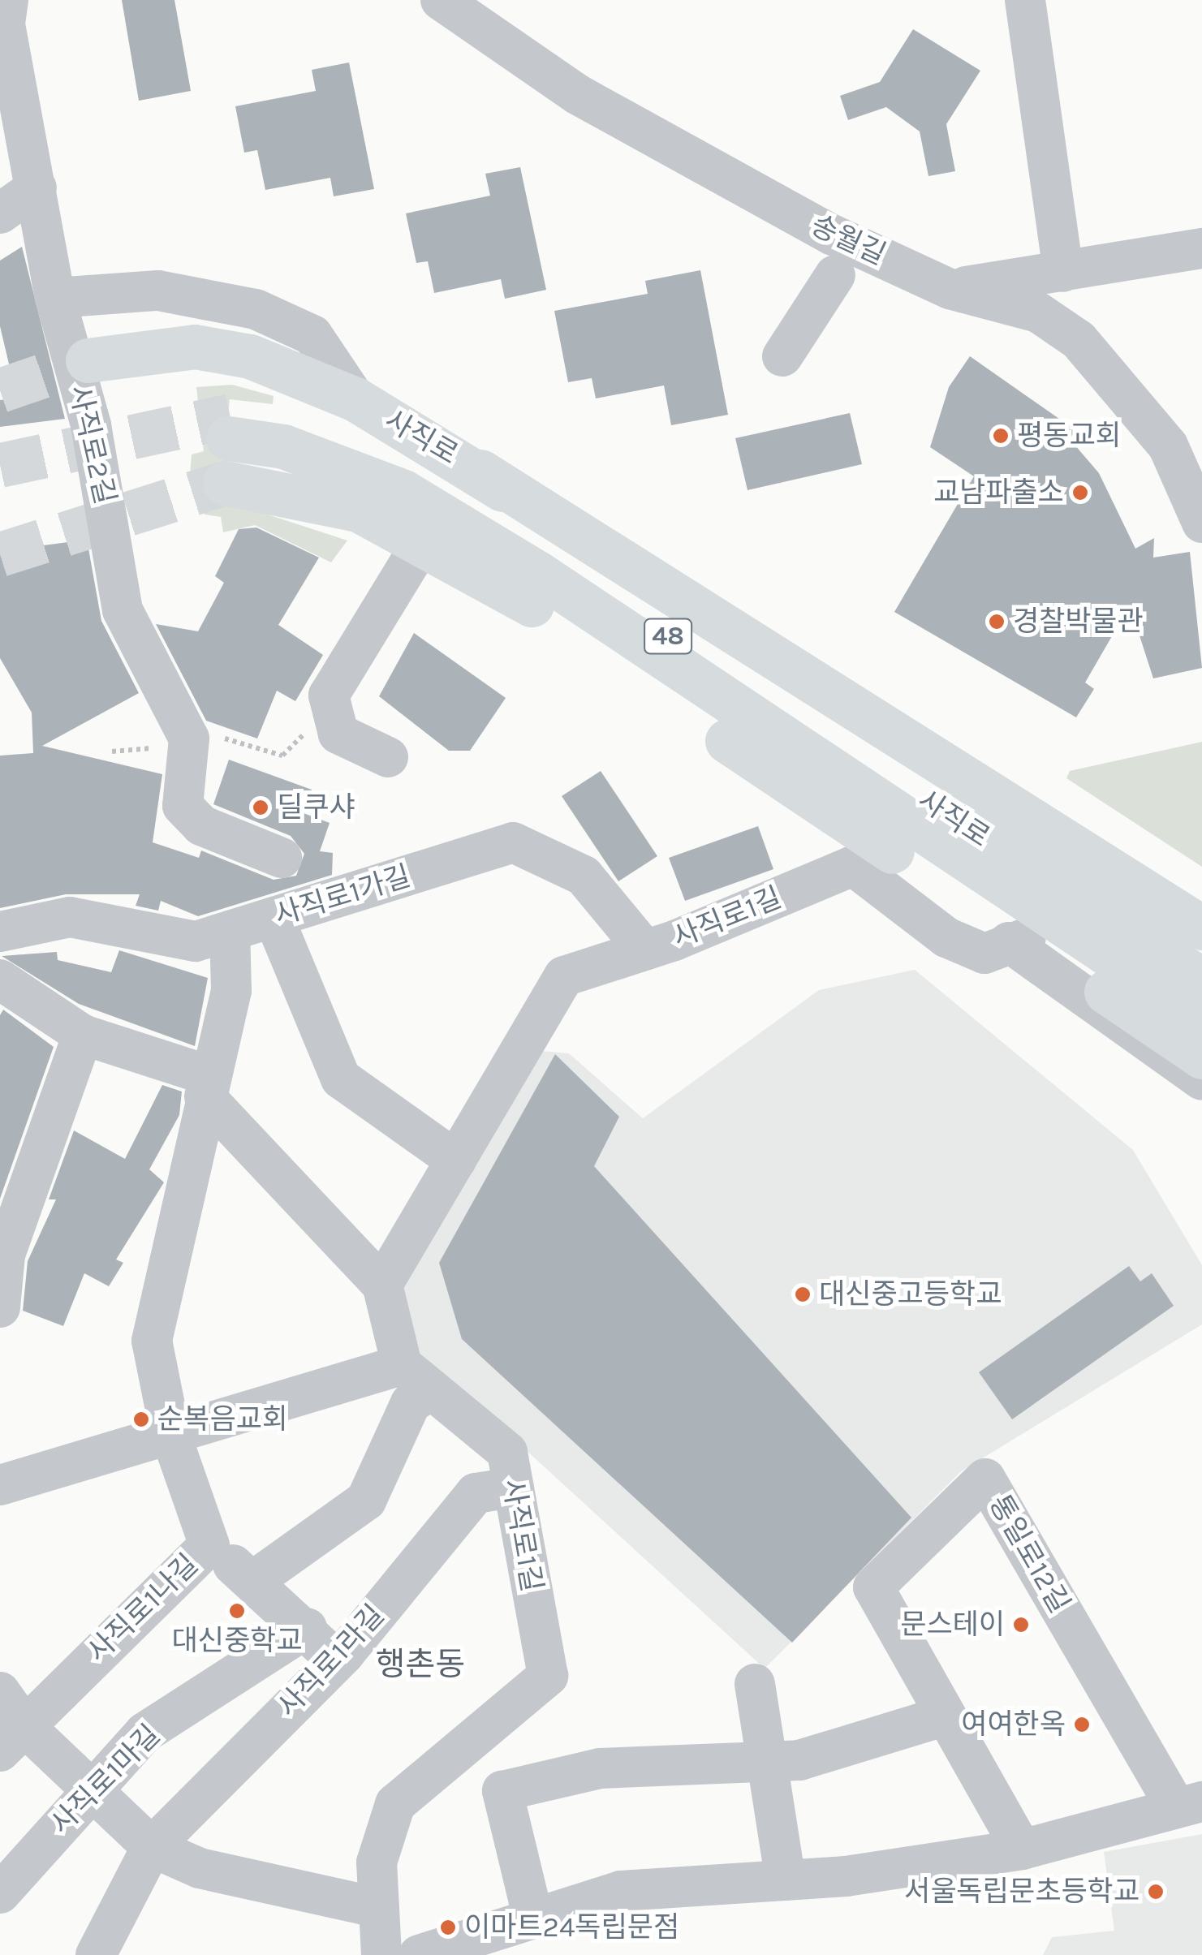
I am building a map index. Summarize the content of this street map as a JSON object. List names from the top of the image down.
{
  "streets": {
    "main road": ["사직로", "48"],
    "street": [
      "송월길",
      "사직로2길",
      "사직로1가길",
      "사직로1길",
      "통일로12길",
      "사직로1나길",
      "사직로1라길",
      "사직로1마길"
    ]
  },
  "crossings": [
    ["사직로", "48"],
    ["사직로", "사직로1길"],
    ["48", "사직로1길"],
    ["사직로1가길", "사직로1길"],
    ["사직로1가길", "사직로1나길"],
    ["사직로1길", "사직로1라길"]
  ],
  "districts": ["행촌동"],
  "places": [
    "평동교회",
    "교남파출소",
    "경찰박물관",
    "딜쿠샤",
    "대신중고등학교",
    "순복음교회",
    "대신중학교",
    "문스테이",
    "여여한옥",
    "서울독립문초등학교",
    "이마트24독립문점"
  ]
}
